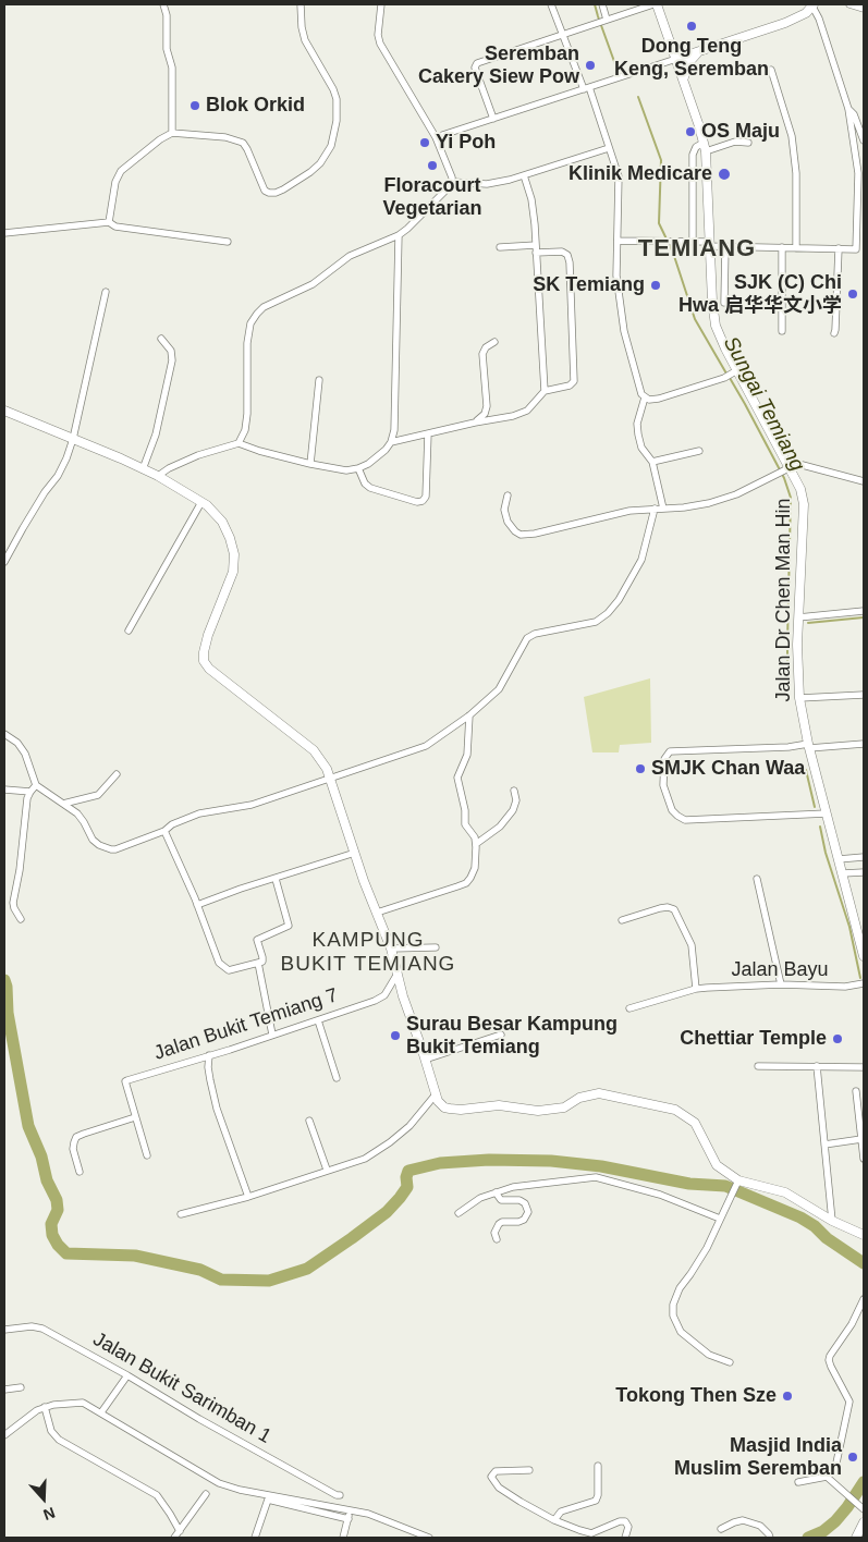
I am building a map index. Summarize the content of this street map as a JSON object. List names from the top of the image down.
{
  "streets": {
    "street": [
      "Jalan Dr Chen Man Hin",
      "Jalan Bayu",
      "Jalan Bukit Temiang 7",
      "Jalan Bukit Sarimban 1"
    ]
  },
  "districts": ["TEMIANG", "KAMPUNG BUKIT TEMIANG"],
  "water": ["Sungai Temiang"],
  "places": [
    "Dong Teng Keng, Seremban",
    "Seremban Cakery Siew Pow",
    "Blok Orkid",
    "OS Maju",
    "Yi Poh",
    "Floracourt Vegetarian",
    "Klinik Medicare",
    "SK Temiang",
    "SJK (C) Chi Hwa 启华华文小学",
    "SMJK Chan Waa",
    "Surau Besar Kampung Bukit Temiang",
    "Chettiar Temple",
    "Tokong Then Sze",
    "Masjid India Muslim Seremban"
  ],
  "north": "bottom"
}
